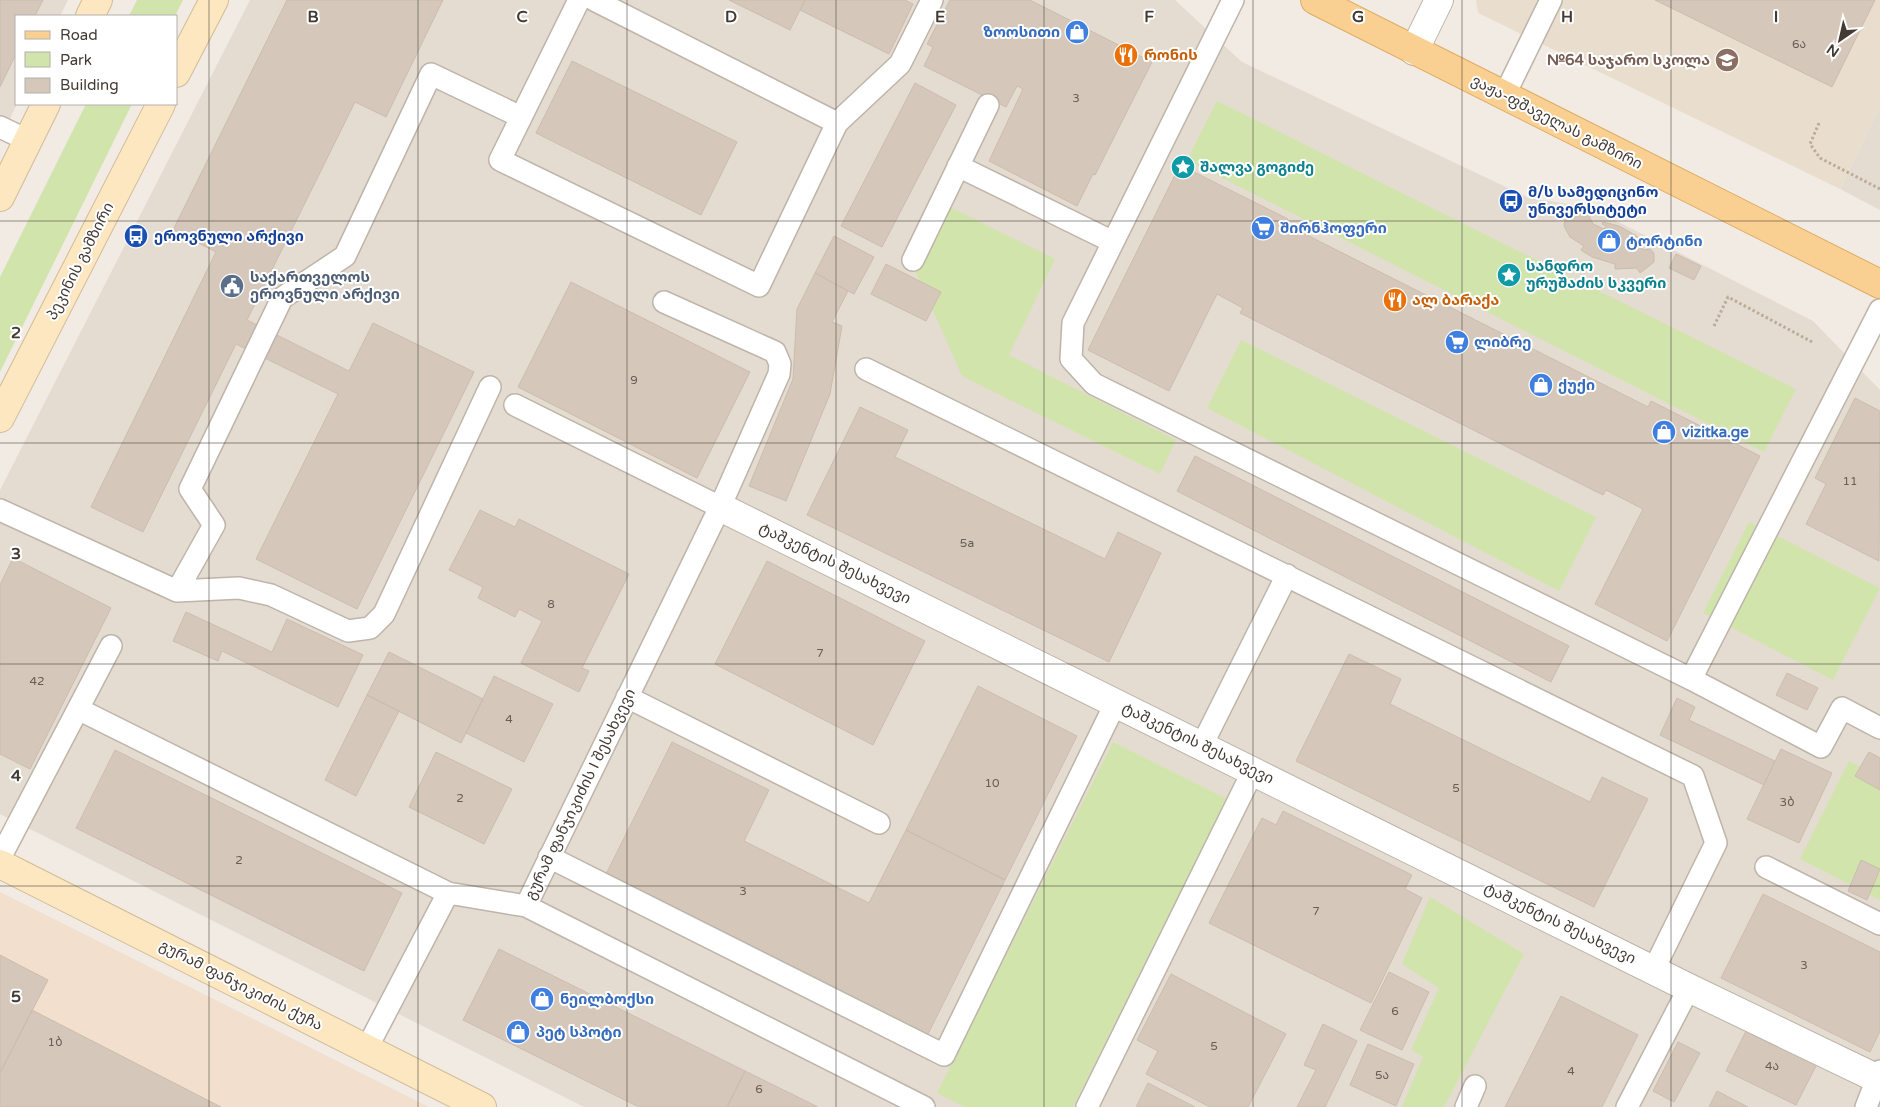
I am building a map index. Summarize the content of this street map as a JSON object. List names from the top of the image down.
{
  "streets": {
    "main road": ["ვაჟა-ფშაველას გამზირი", "პეკინის გამზირი", "გურამ ფანჯიკიძის ქუჩა"],
    "street": ["ტაშკენტის შესახვევი"],
    "lane": ["გურამ ფანჯიკიძის I შესახვევი"]
  },
  "crossings": [
    ["ტაშკენტის შესახვევი", "გურამ ფანჯიკიძის I შესახვევი"]
  ],
  "places": {
    "shop": [
      "ზოოსითი",
      "ტორტინი",
      "ქუქი",
      "vizitka.ge",
      "ნეილბოქსი",
      "პეტ სპოტი"
    ],
    "restaurant": ["რონის", "ალ ბარაქა"],
    "school or university": ["№64 საჯარო სკოლა"],
    "place": ["შალვა გოგიძე", "სანდრო ურუშაძის სკვერი"],
    "bus stop": ["მ/ს სამედიცინო უნივერსიტეტი", "ეროვნული არქივი"],
    "supermarket": ["შირნჰოფერი", "ლიბრე"],
    "public building": ["საქართველოს ეროვნული არქივი"]
  },
  "house_numbers": [
    "6ა",
    "3",
    "9",
    "11",
    "5a",
    "8",
    "7",
    "42",
    "4",
    "10",
    "5",
    "2",
    "3ბ",
    "2",
    "3",
    "7",
    "3",
    "6",
    "1ბ",
    "5",
    "4ა",
    "4",
    "5ა",
    "6"
  ],
  "legend": ["Road", "Park", "Building"],
  "north": "bottom left",
  "grid": {
    "columns": [
      "B",
      "C",
      "D",
      "E",
      "F",
      "G",
      "H",
      "I"
    ],
    "rows": [
      "2",
      "3",
      "4",
      "5"
    ]
  }
}
